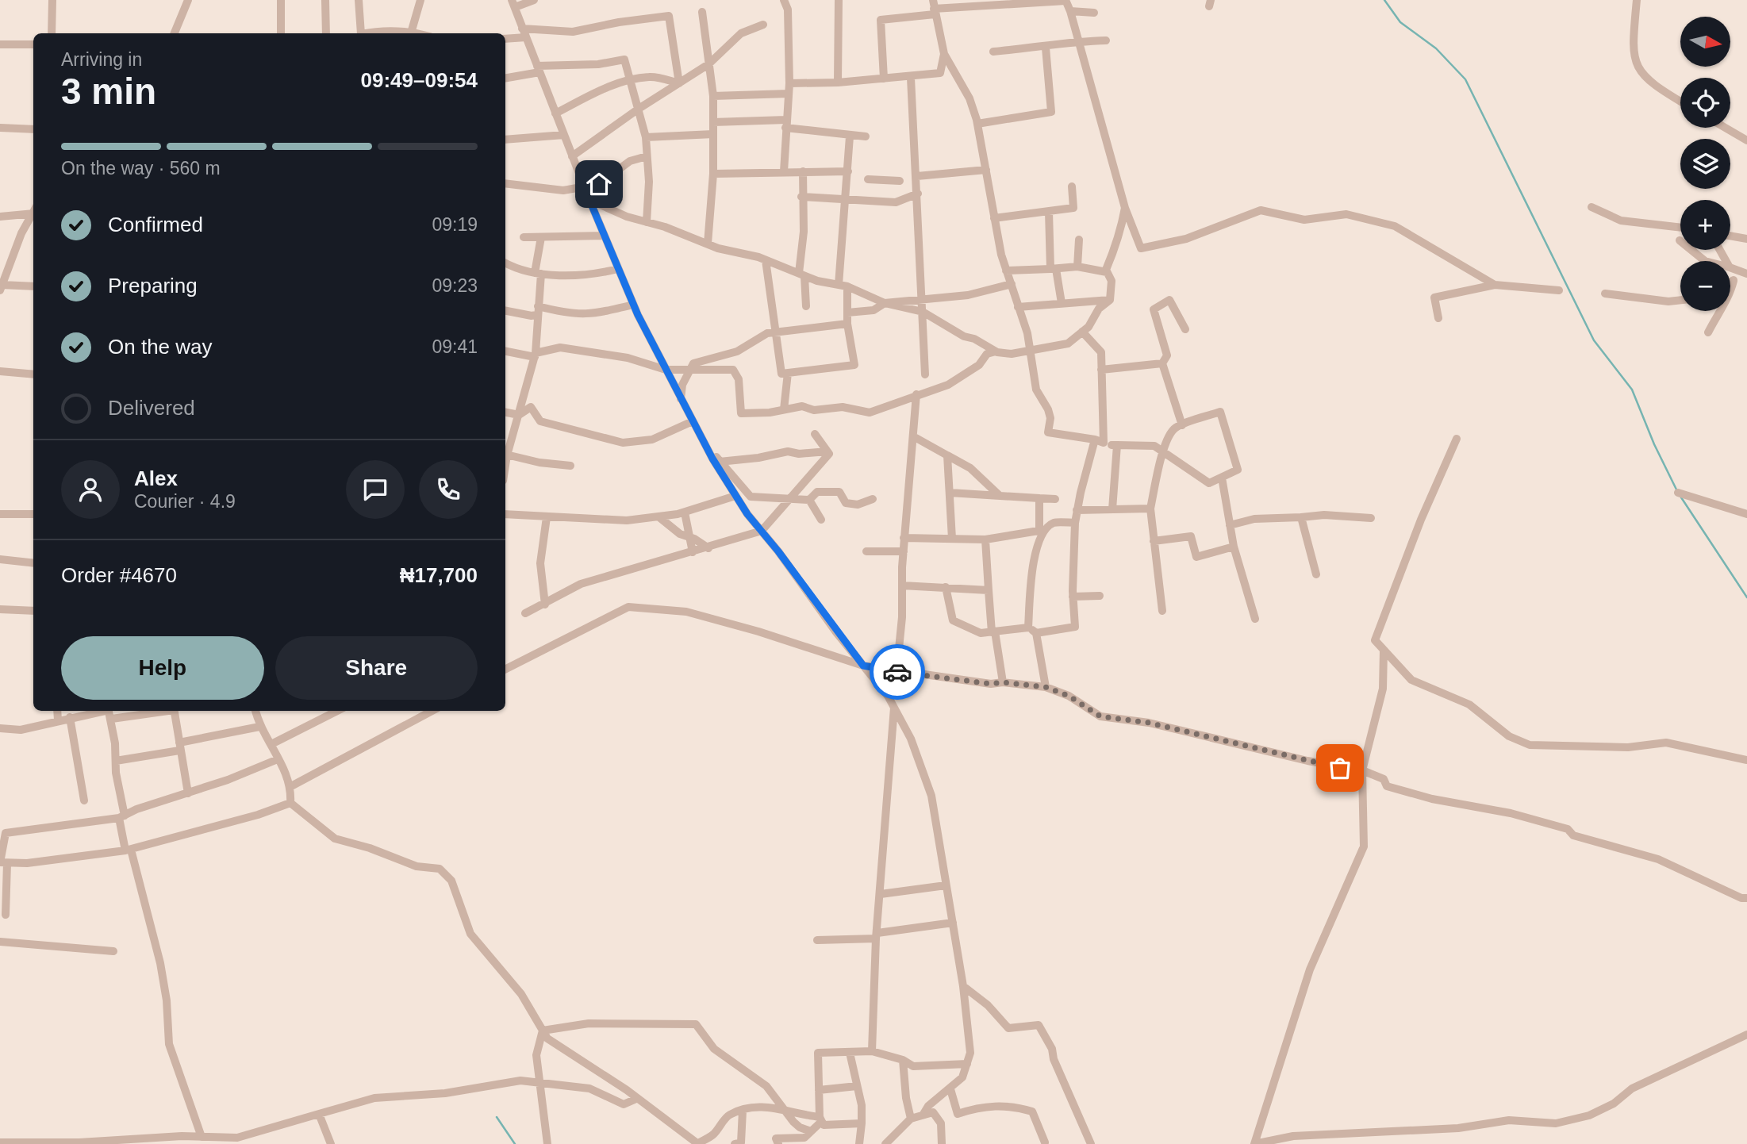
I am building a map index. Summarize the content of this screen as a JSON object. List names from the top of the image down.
{
  "north": "right",
  "page": {
    "map_buttons": ["+", "−"],
    "heading": ["3 min", "Arriving in", "09:49–09:54"],
    "panel": [
      "Alex",
      "Courier · 4.9",
      "Order #4670",
      "₦17,700"
    ],
    "bar": "On the way · 560 m",
    "list": [
      ["Confirmed", "09:19"],
      ["Preparing", "09:23"],
      ["On the way", "09:41"],
      "Delivered"
    ],
    "buttons": ["Help", "Share"]
  }
}
